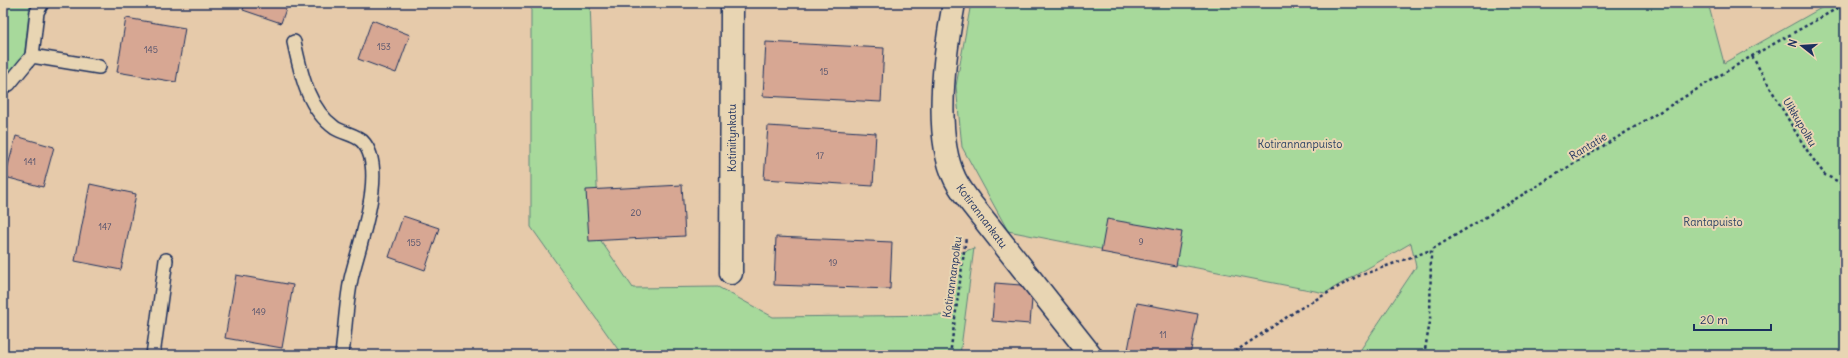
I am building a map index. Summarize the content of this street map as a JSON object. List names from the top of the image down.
{
  "streets": {
    "street": ["Kotiniitynkatu", "Kotirannankatu"],
    "path": ["Uikkupolku", "Rantatie", "Kotirannanpolku"]
  },
  "crossings": [
    ["Uikkupolku", "Rantatie"],
    ["Kotirannankatu", "Kotirannanpolku"]
  ],
  "parks": ["Kotirannanpuisto", "Rantapuisto"],
  "house_numbers": [
    "153",
    "145",
    "15",
    "17",
    "141",
    "20",
    "147",
    "9",
    "155",
    "19",
    "149",
    "11"
  ],
  "scale_bar": "20 m",
  "north": "left"
}
